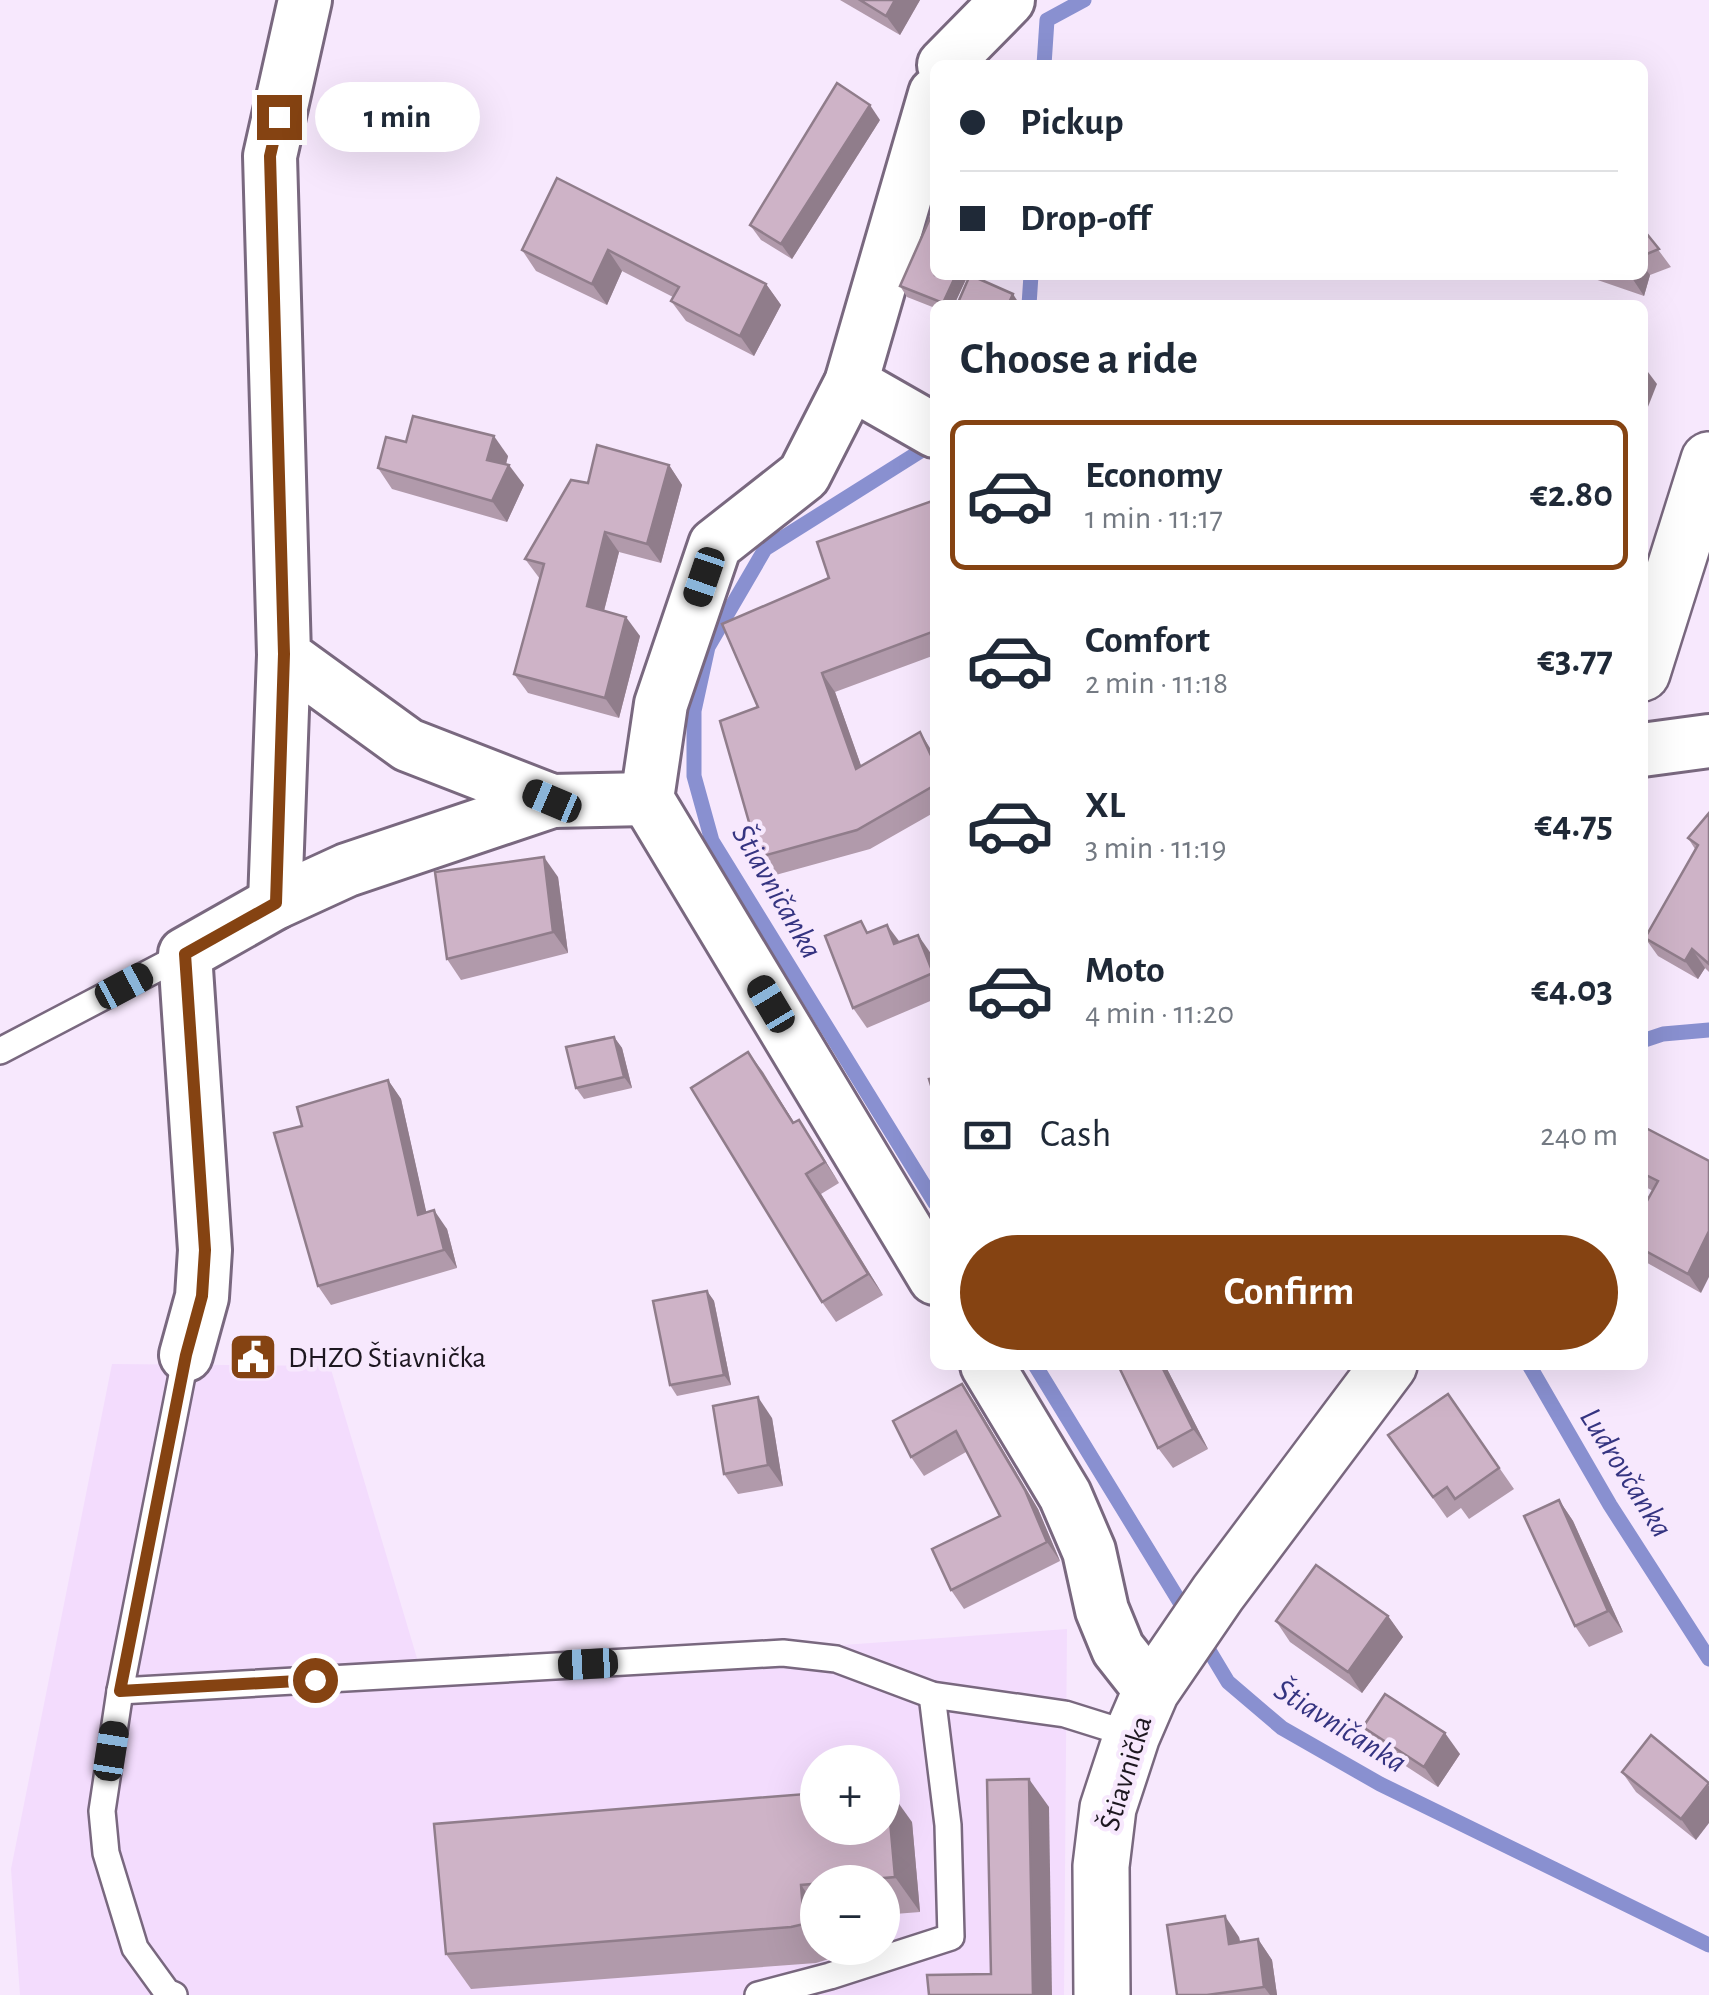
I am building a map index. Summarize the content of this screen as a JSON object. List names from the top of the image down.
{
  "streets": {
    "street": ["Štiavnička"]
  },
  "water": ["Štiavničanka", "Ludrovčanka"],
  "places": {
    "public building": ["DHZO Štiavnička"]
  },
  "page": {
    "banner": ["Pickup", "Drop-off"],
    "bubble": "1 min",
    "heading": "Choose a ride",
    "list": [
      {
        "name": "Economy",
        "note": "1 min · 11:17",
        "value": "€2.80"
      },
      {
        "name": "Comfort",
        "note": "2 min · 11:18",
        "value": "€3.77"
      },
      {
        "name": "XL",
        "note": "3 min · 11:19",
        "value": "€4.75"
      },
      {
        "name": "Moto",
        "note": "4 min · 11:20",
        "value": "€4.03"
      }
    ],
    "pay": ["Cash", "240 m"],
    "buttons": "Confirm",
    "map_buttons": ["+", "−"]
  }
}
